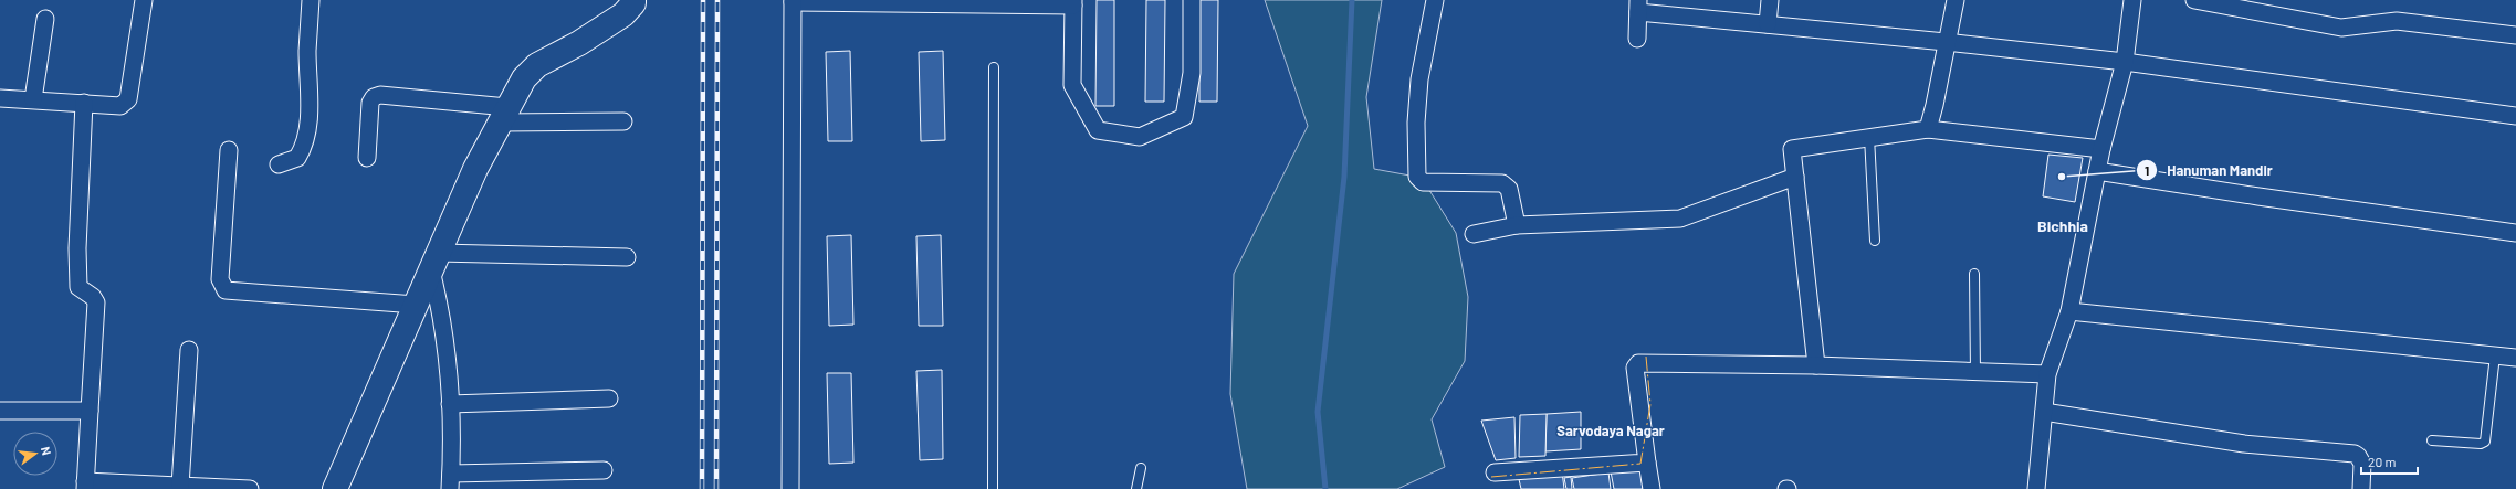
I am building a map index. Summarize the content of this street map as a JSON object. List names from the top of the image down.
{
  "districts": ["Bichhia", "Sarvodaya Nagar"],
  "places": ["Hanuman Mandir"],
  "scale_bar": "20 m",
  "north": "right"
}
